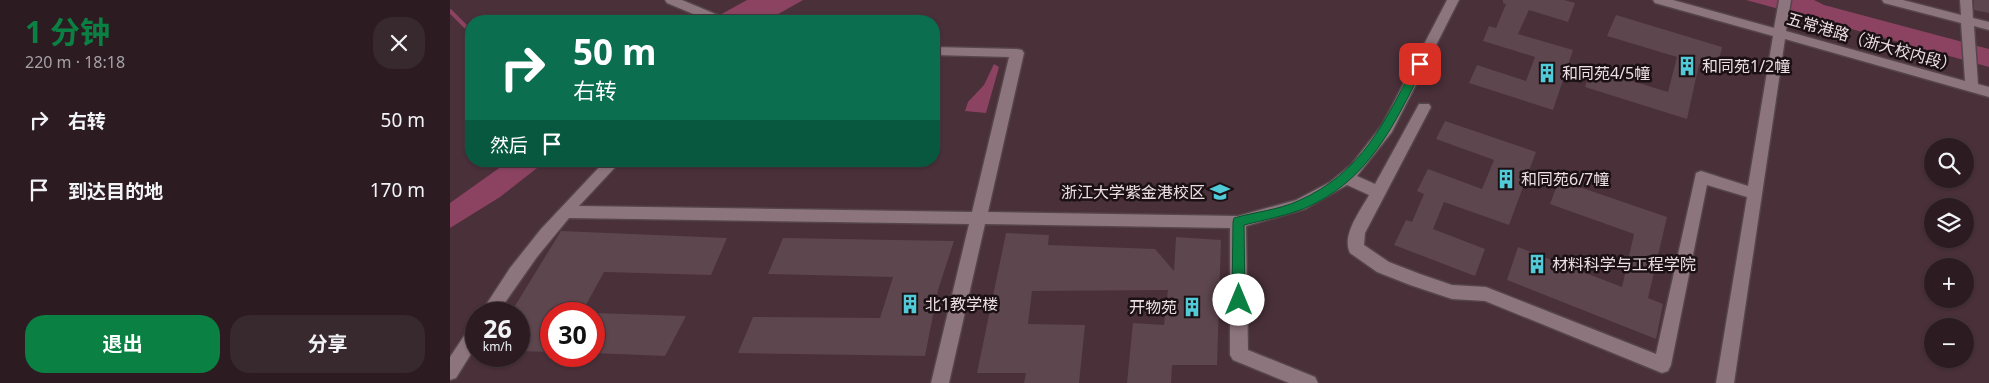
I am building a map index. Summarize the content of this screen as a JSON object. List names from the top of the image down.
{
  "streets": {
    "street": ["五常港路（浙大校内段）"]
  },
  "places": {
    "building": [
      "和同苑1/2幢",
      "和同苑4/5幢",
      "和同苑6/7幢",
      "材料科学与工程学院",
      "北1教学楼",
      "开物苑"
    ],
    "school or university": ["浙江大学紫金港校区"]
  },
  "page": {
    "heading": ["1 分钟", "220 m · 18:18"],
    "turn": ["50 m", "右转"],
    "list": [
      {
        "name": "右转",
        "value": "50 m"
      },
      {
        "name": "到达目的地",
        "value": "170 m"
      }
    ],
    "then": "然后",
    "map_buttons": ["+", "−"],
    "speed": "26 km/h",
    "limit": "30",
    "buttons": ["退出", "分享"]
  }
}
